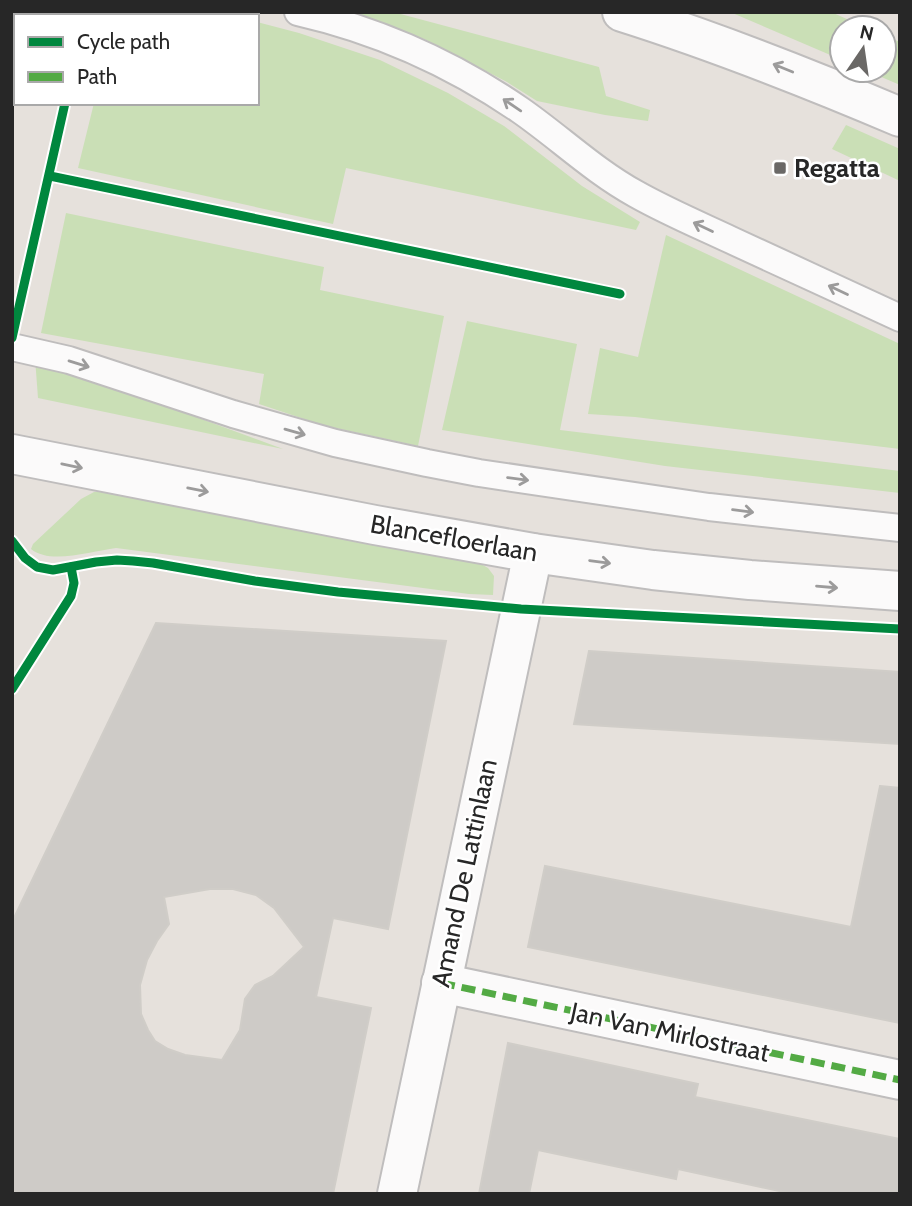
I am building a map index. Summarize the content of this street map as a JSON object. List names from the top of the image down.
{
  "streets": {
    "main road": ["Blancefloerlaan", "Amand De Lattinlaan", "Jan Van Mirlostraat"]
  },
  "crossings": [
    ["Blancefloerlaan", "Amand De Lattinlaan"],
    ["Amand De Lattinlaan", "Jan Van Mirlostraat"]
  ],
  "one_way": ["Blancefloerlaan"],
  "places": {
    "transit": ["Regatta"]
  },
  "legend": ["Cycle path", "Path"],
  "north": "top"
}
